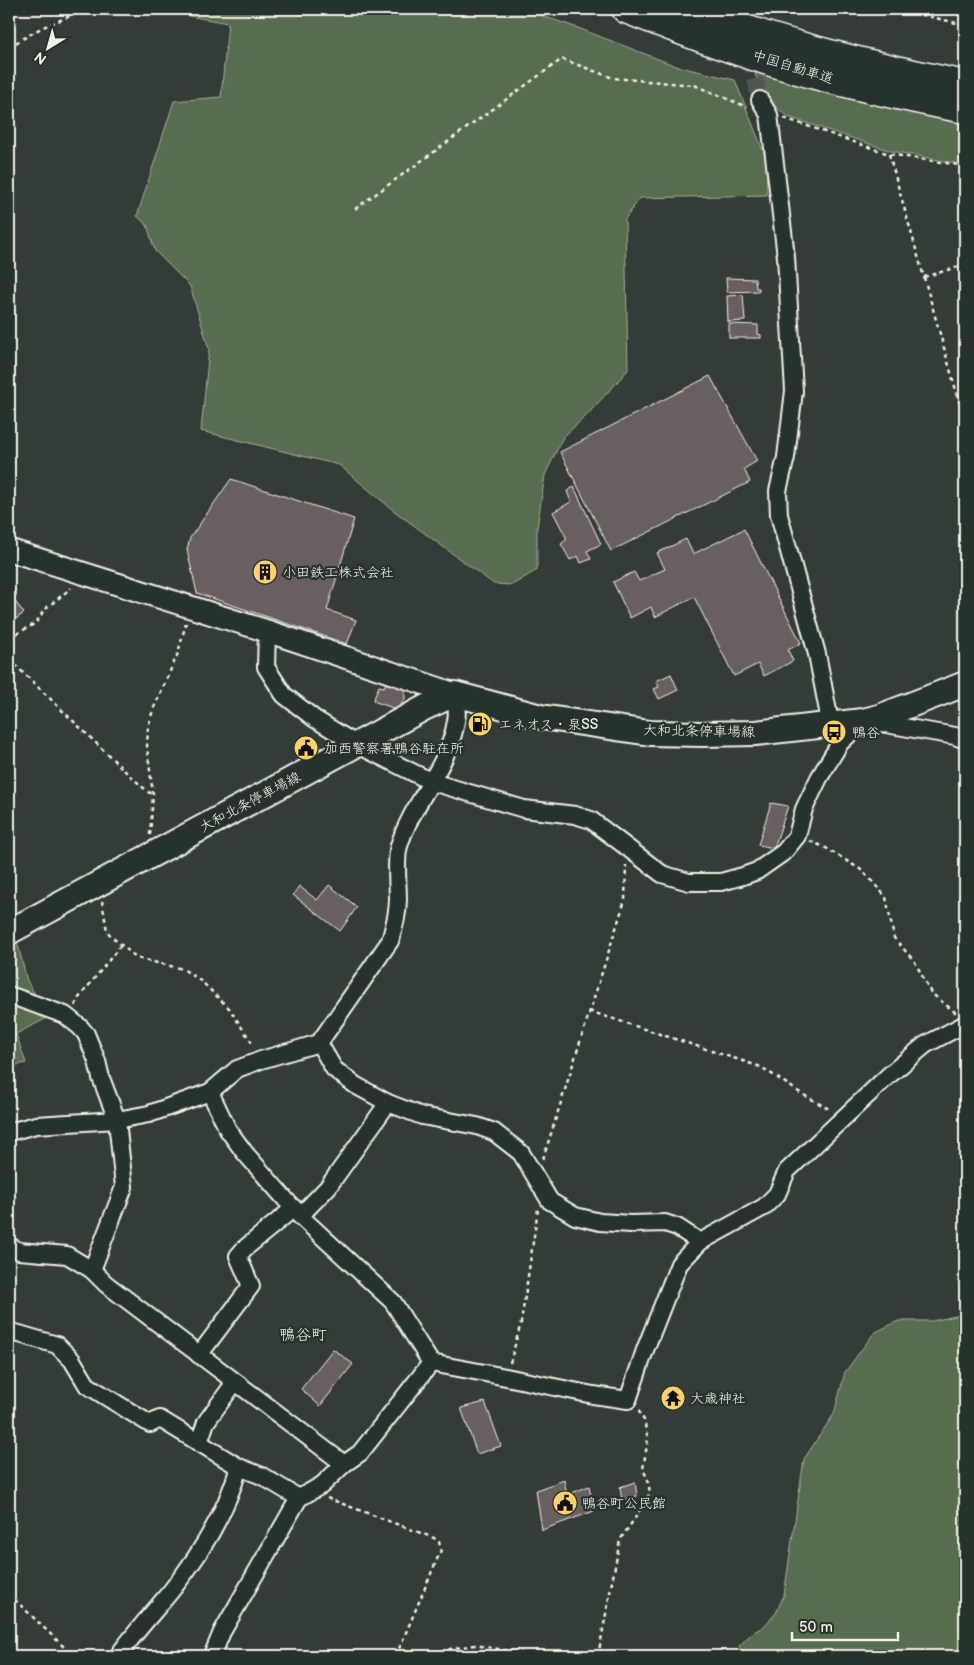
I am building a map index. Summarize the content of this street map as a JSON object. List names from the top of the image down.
{
  "streets": {
    "highway": ["中国自動車道"],
    "main road": ["大和北条停車場線"]
  },
  "districts": ["鴨谷町"],
  "places": {
    "building": ["小田鉄工株式会社"],
    "fuel station": ["エネオス・泉SS"],
    "bus stop": ["鴨谷"],
    "public building": ["加西警察署鴨谷駐在所", "鴨谷町公民館"],
    "temple": ["大歳神社"]
  },
  "scale_bar": "50 m",
  "north": "bottom left"
}
